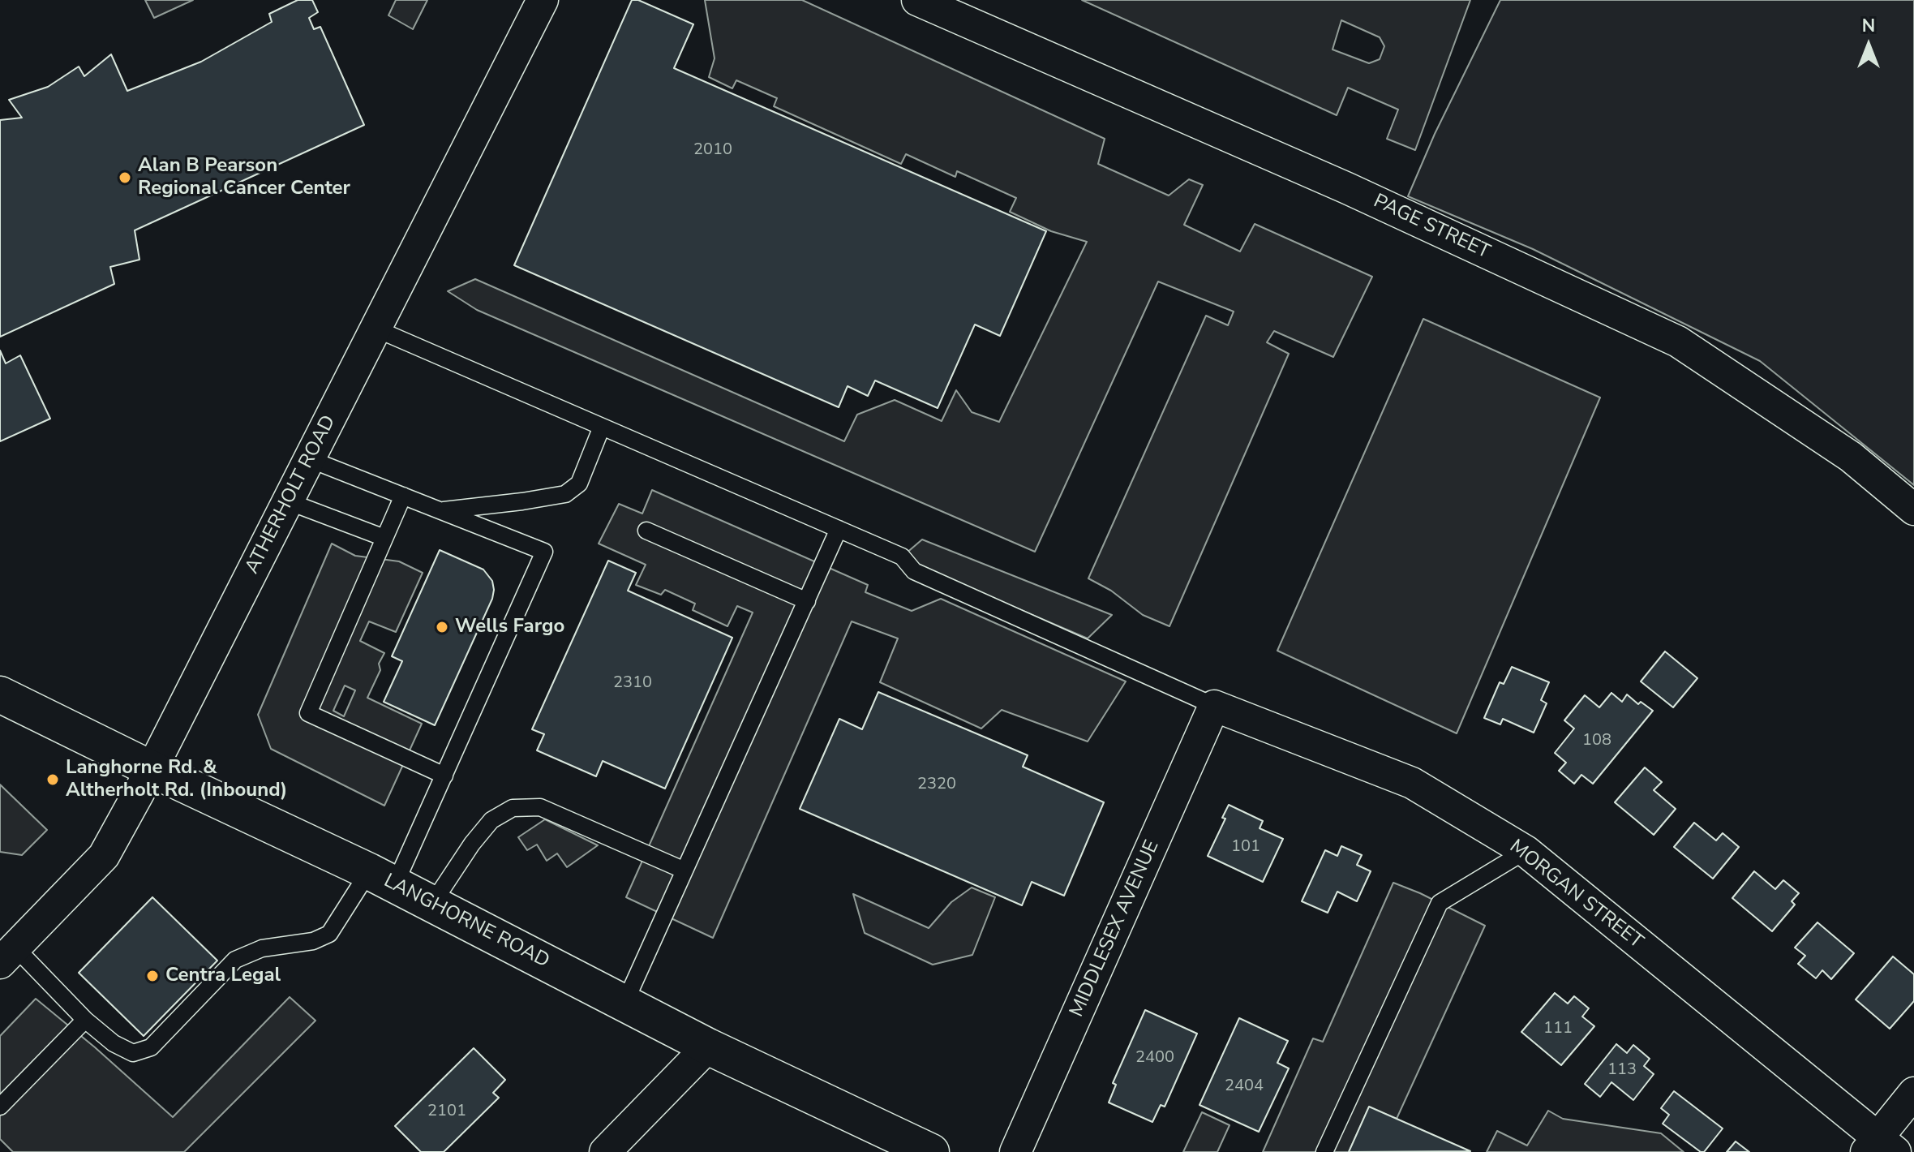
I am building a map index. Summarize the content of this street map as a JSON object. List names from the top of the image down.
{
  "streets": {
    "main road": ["LANGHORNE ROAD"],
    "street": [
      "PAGE STREET",
      "ATHERHOLT ROAD",
      "MORGAN STREET",
      "MIDDLESEX AVENUE"
    ]
  },
  "crossings": [
    ["ATHERHOLT ROAD", "LANGHORNE ROAD"],
    ["MORGAN STREET", "MIDDLESEX AVENUE"]
  ],
  "places": [
    "Alan B Pearson Regional Cancer Center",
    "Wells Fargo",
    "Langhorne Rd. & Altherholt Rd. (Inbound)",
    "Centra Legal"
  ],
  "house_numbers": [
    "2010",
    "2310",
    "108",
    "2320",
    "101",
    "111",
    "2400",
    "113",
    "2404",
    "2101"
  ],
  "north": "top"
}
